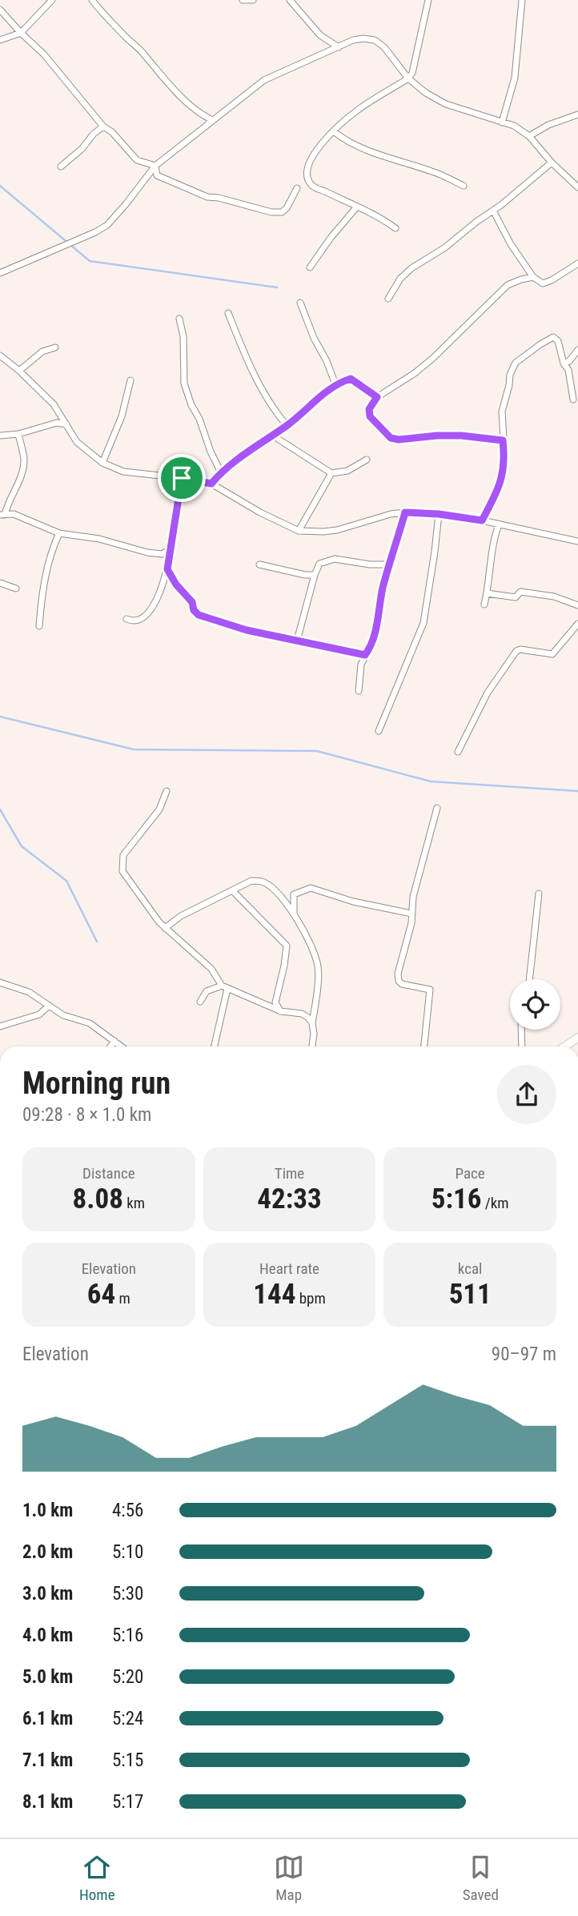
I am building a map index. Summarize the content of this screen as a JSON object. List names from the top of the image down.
{
  "page": {
    "heading": ["Morning run", "09:28 · 8 × 1.0 km"],
    "stats": [
      ["Distance", "8.08 km"],
      ["Time", "42:33"],
      ["Pace", "5:16 /km"],
      ["Elevation", "64 m"],
      ["Heart rate", "144 bpm"],
      ["kcal", "511"]
    ],
    "chart": ["Elevation", "90–97 m"],
    "list": [
      {
        "name": "1.0 km",
        "note": "4:56"
      },
      {
        "name": "2.0 km",
        "note": "5:10"
      },
      {
        "name": "3.0 km",
        "note": "5:30"
      },
      {
        "name": "4.0 km",
        "note": "5:16"
      },
      {
        "name": "5.0 km",
        "note": "5:20"
      },
      {
        "name": "6.1 km",
        "note": "5:24"
      },
      {
        "name": "7.1 km",
        "note": "5:15"
      },
      {
        "name": "8.1 km",
        "note": "5:17"
      }
    ],
    "tabs": ["Home", "Map", "Saved"]
  }
}
